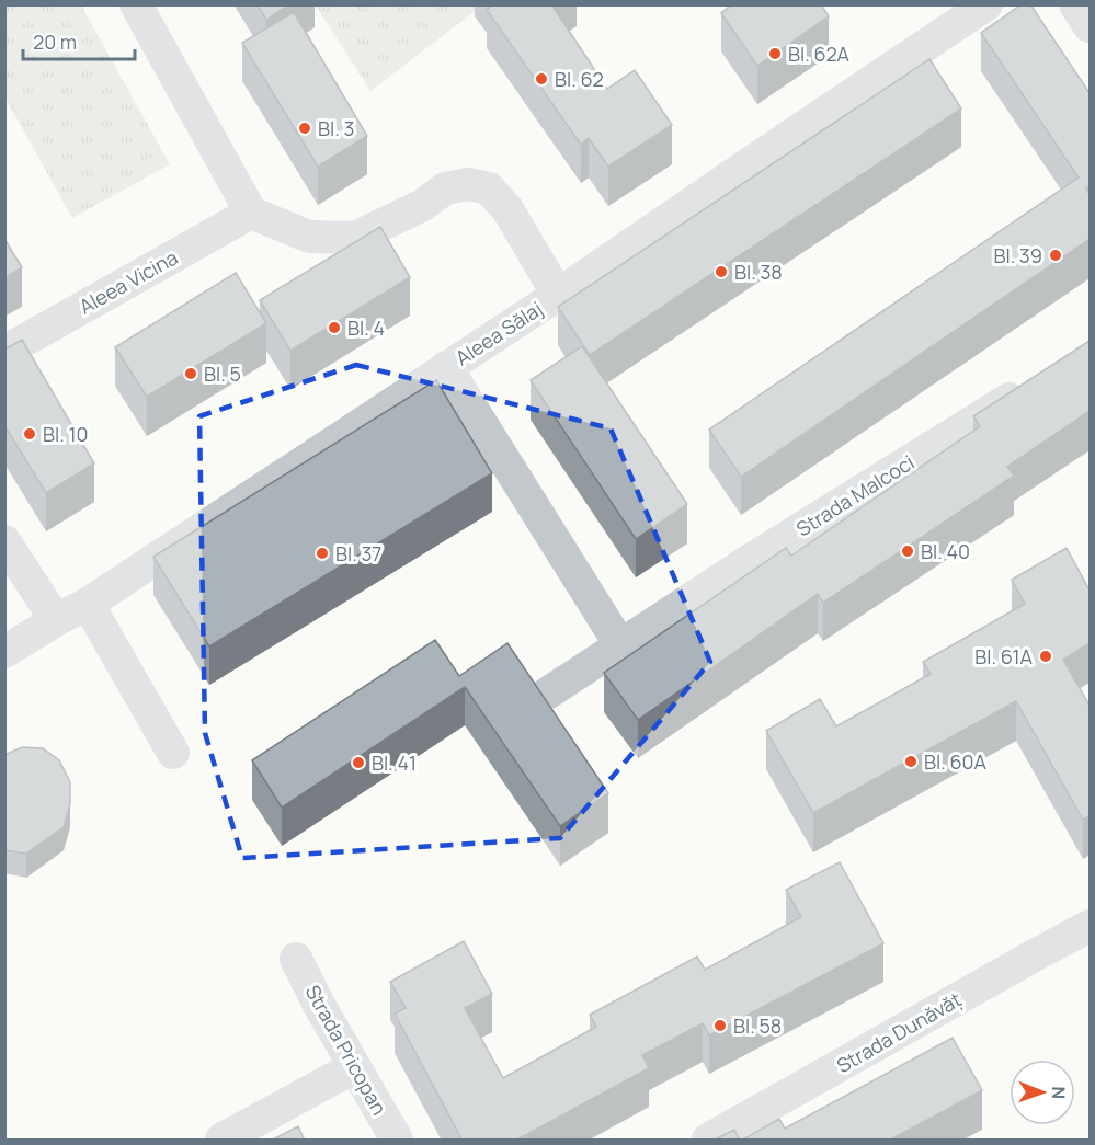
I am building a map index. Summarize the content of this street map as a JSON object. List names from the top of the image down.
{
  "streets": {
    "street": [
      "Aleea Vicina",
      "Aleea Sălaj",
      "Strada Malcoci",
      "Strada Dunăvăț",
      "Strada Pricopan"
    ]
  },
  "places": [
    "Bl. 62A",
    "Bl. 62",
    "Bl. 3",
    "Bl. 39",
    "Bl. 38",
    "Bl. 4",
    "Bl. 5",
    "Bl. 10",
    "Bl. 40",
    "Bl. 37",
    "Bl. 61A",
    "Bl. 60A",
    "Bl. 41",
    "Bl. 58"
  ],
  "scale_bar": "20 m",
  "north": "right"
}
